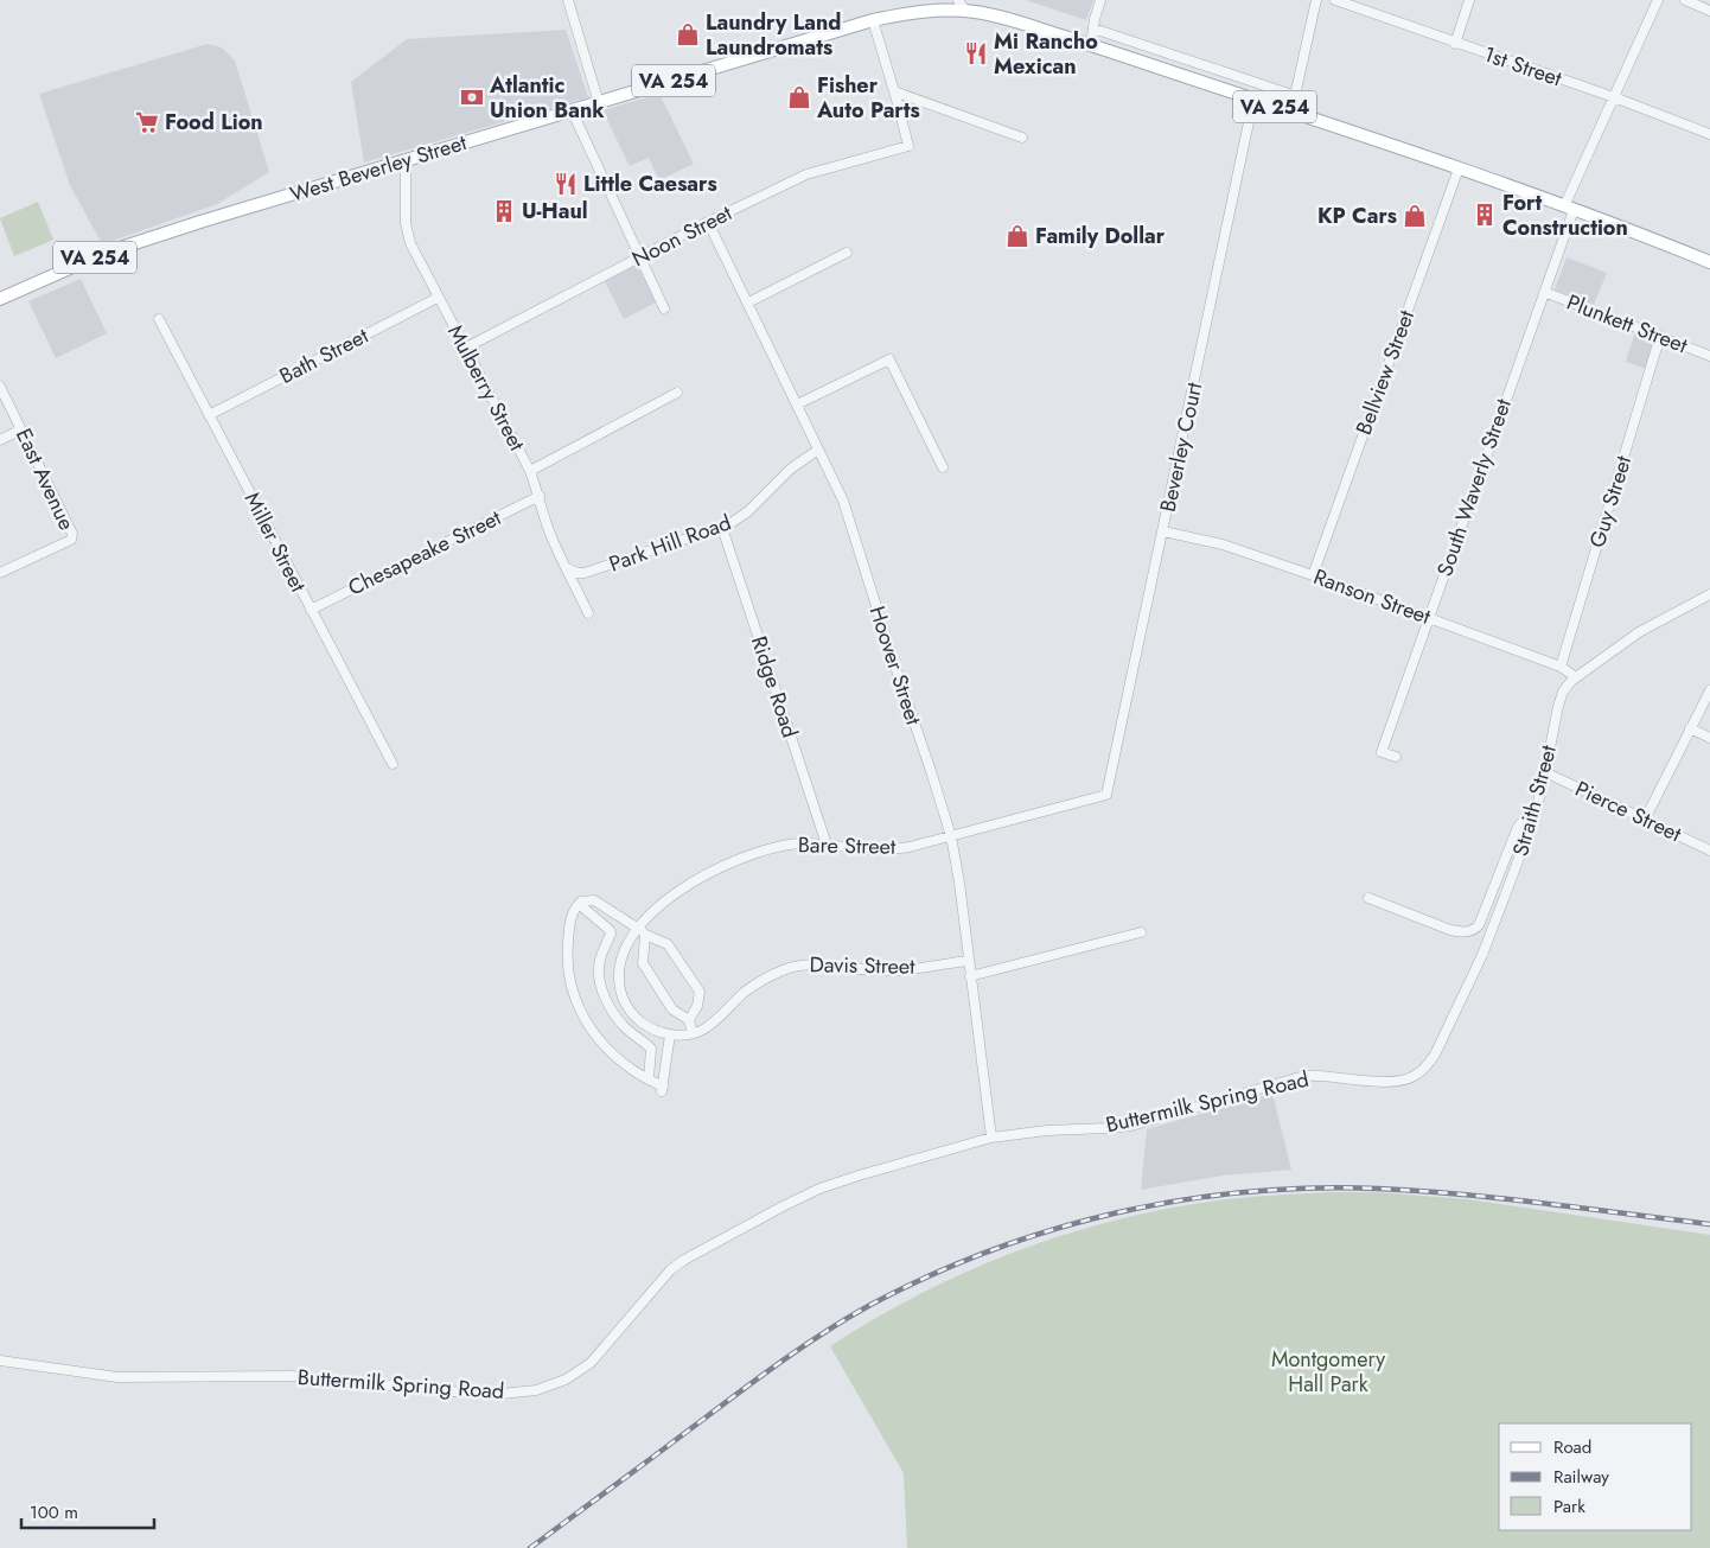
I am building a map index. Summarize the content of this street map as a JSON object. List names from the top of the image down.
{
  "streets": {
    "main road": ["VA 254", "West Beverley Street"],
    "street": [
      "1st Street",
      "Noon Street",
      "Plunkett Street",
      "Bath Street",
      "Bellview Street",
      "Mulberry Street",
      "Beverley Court",
      "East Avenue",
      "South Waverly Street",
      "Guy Street",
      "Miller Street",
      "Park Hill Road",
      "Chesapeake Street",
      "Ranson Street",
      "Hoover Street",
      "Ridge Road",
      "Straith Street",
      "Pierce Street",
      "Bare Street",
      "Davis Street",
      "Buttermilk Spring Road"
    ]
  },
  "crossings": [
    ["1st Street", "South Waverly Street"],
    ["West Beverley Street", "Bellview Street"],
    ["West Beverley Street", "Mulberry Street"],
    ["West Beverley Street", "Beverley Court"],
    ["West Beverley Street", "South Waverly Street"],
    ["Noon Street", "Mulberry Street"],
    ["Noon Street", "Hoover Street"],
    ["Plunkett Street", "South Waverly Street"],
    ["Plunkett Street", "Guy Street"],
    ["Bath Street", "Mulberry Street"],
    ["Bath Street", "Miller Street"],
    ["Bellview Street", "Ranson Street"],
    ["Mulberry Street", "Park Hill Road"],
    ["Mulberry Street", "Chesapeake Street"],
    ["Beverley Court", "Ranson Street"],
    ["Beverley Court", "Bare Street"],
    ["South Waverly Street", "Ranson Street"],
    ["Guy Street", "Ranson Street"],
    ["Miller Street", "Chesapeake Street"],
    ["Park Hill Road", "Hoover Street"],
    ["Park Hill Road", "Ridge Road"],
    ["Ranson Street", "Straith Street"],
    ["Hoover Street", "Bare Street"],
    ["Hoover Street", "Davis Street"],
    ["Hoover Street", "Buttermilk Spring Road"],
    ["Ridge Road", "Bare Street"],
    ["Straith Street", "Pierce Street"],
    ["Straith Street", "Buttermilk Spring Road"],
    ["Bare Street", "Davis Street"]
  ],
  "parks": ["Montgomery Hall Park"],
  "places": {
    "shop": [
      "Laundry Land Laundromats",
      "Fisher Auto Parts",
      "KP Cars",
      "Family Dollar"
    ],
    "restaurant": ["Mi Rancho Mexican", "Little Caesars"],
    "bank": ["Atlantic Union Bank"],
    "supermarket": ["Food Lion"],
    "building": ["U-Haul", "Fort Construction"]
  },
  "legend": ["Road", "Railway", "Park"],
  "scale_bar": "100 m"
}
